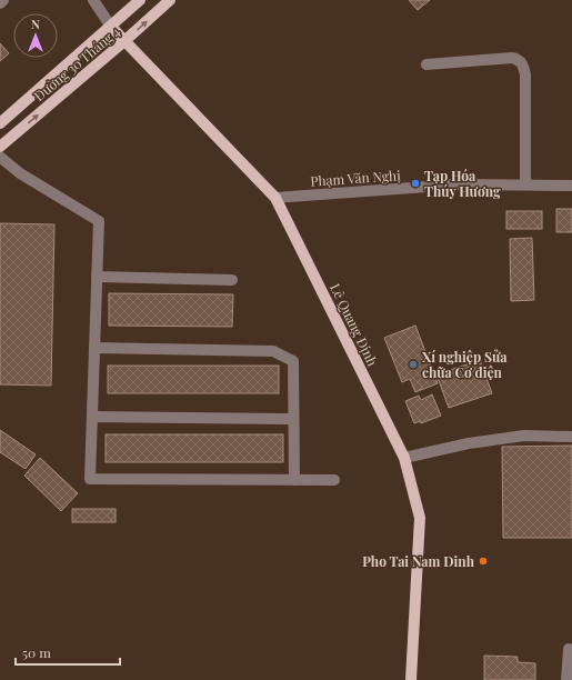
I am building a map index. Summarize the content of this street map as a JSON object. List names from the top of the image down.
{
  "streets": {
    "main road": ["Đường 30 Tháng 4", "Lê Quang Định"],
    "street": ["Phạm Văn Nghị"]
  },
  "crossings": [
    ["Đường 30 Tháng 4", "Lê Quang Định"],
    ["Phạm Văn Nghị", "Lê Quang Định"]
  ],
  "places": ["Tạp Hóa Thúy Hương", "Xí nghiệp Sửa chữa Cơ điện", "Pho Tai Nam Dinh"],
  "scale_bar": "50 m",
  "north": "top"
}
